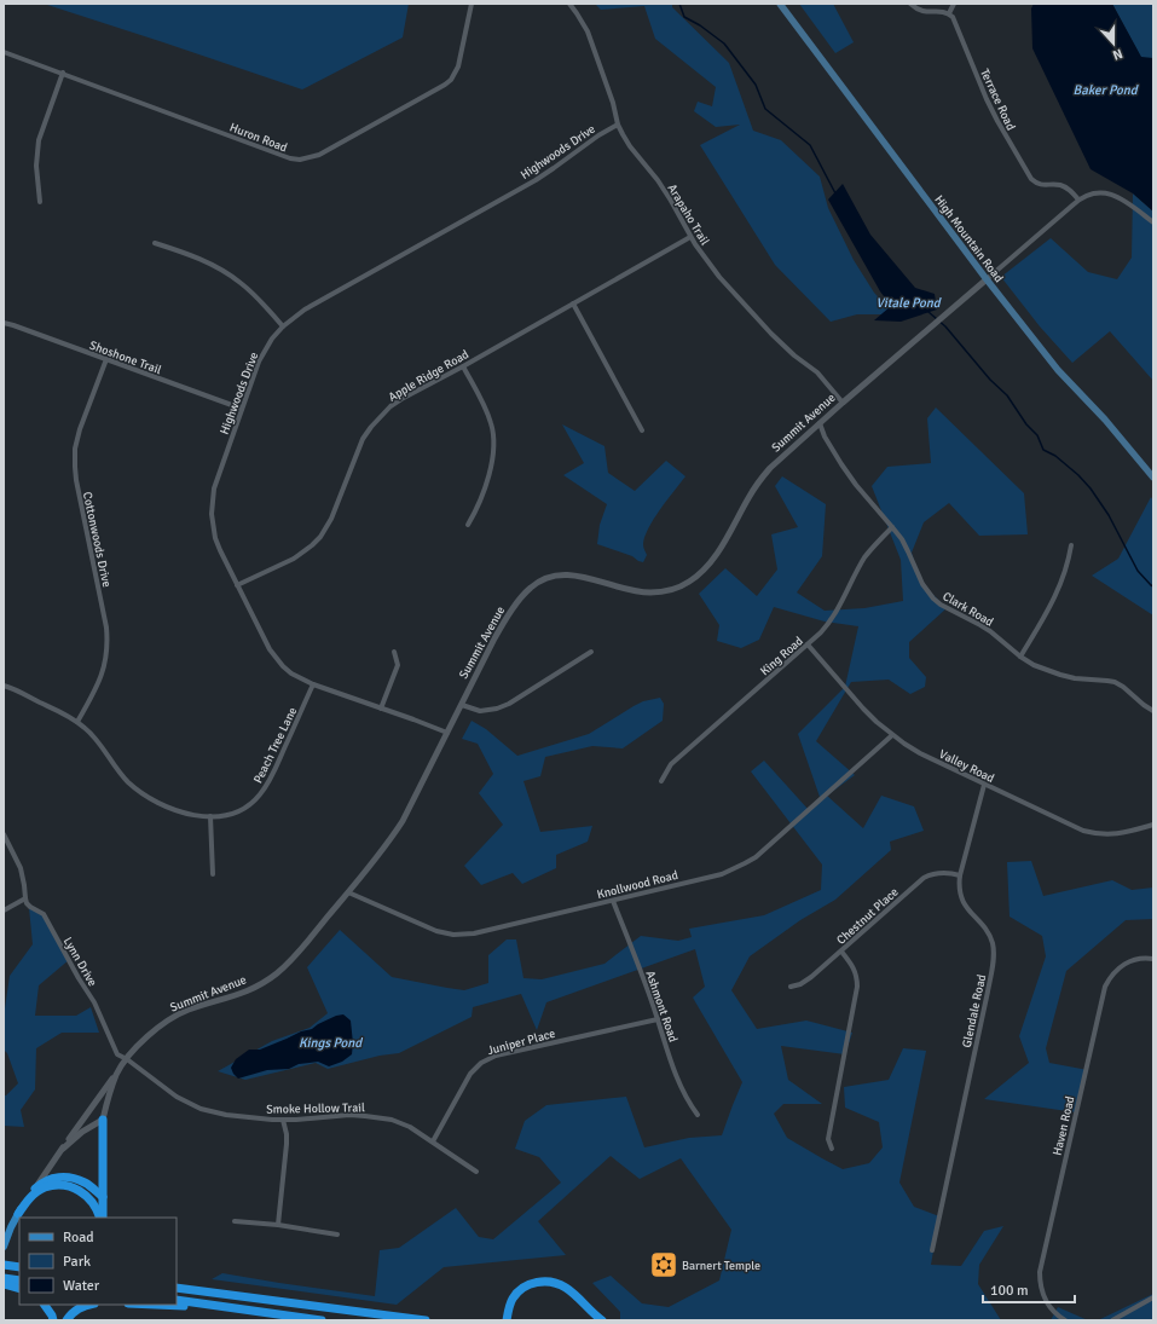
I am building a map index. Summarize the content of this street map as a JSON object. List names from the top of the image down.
{
  "streets": {
    "main road": ["High Mountain Road", "Summit Avenue"],
    "street": [
      "Terrace Road",
      "Huron Road",
      "Highwoods Drive",
      "Arapaho Trail",
      "Shoshone Trail",
      "Apple Ridge Road",
      "Cottonwoods Drive",
      "Clark Road",
      "King Road",
      "Peach Tree Lane",
      "Valley Road",
      "Knollwood Road",
      "Chestnut Place",
      "Lynn Drive",
      "Ashmont Road",
      "Glendale Road",
      "Juniper Place",
      "Smoke Hollow Trail",
      "Haven Road"
    ]
  },
  "crossings": [
    ["Terrace Road", "Summit Avenue"],
    ["Highwoods Drive", "Arapaho Trail"],
    ["Highwoods Drive", "Shoshone Trail"],
    ["Highwoods Drive", "Apple Ridge Road"],
    ["Highwoods Drive", "Summit Avenue"],
    ["Highwoods Drive", "Peach Tree Lane"],
    ["Arapaho Trail", "Apple Ridge Road"],
    ["Arapaho Trail", "Summit Avenue"],
    ["High Mountain Road", "Summit Avenue"],
    ["Shoshone Trail", "Cottonwoods Drive"],
    ["Summit Avenue", "Clark Road"],
    ["Summit Avenue", "Knollwood Road"],
    ["Summit Avenue", "Lynn Drive"],
    ["Summit Avenue", "Smoke Hollow Trail"],
    ["Cottonwoods Drive", "Peach Tree Lane"],
    ["Clark Road", "King Road"],
    ["King Road", "Valley Road"],
    ["Valley Road", "Knollwood Road"],
    ["Valley Road", "Glendale Road"],
    ["Knollwood Road", "Ashmont Road"],
    ["Chestnut Place", "Glendale Road"],
    ["Lynn Drive", "Smoke Hollow Trail"],
    ["Ashmont Road", "Juniper Place"],
    ["Juniper Place", "Smoke Hollow Trail"]
  ],
  "water": ["Baker Pond", "Vitale Pond", "Kings Pond"],
  "places": {
    "synagogue": ["Barnert Temple"]
  },
  "legend": ["Road", "Park", "Water"],
  "scale_bar": "100 m",
  "north": "bottom"
}
